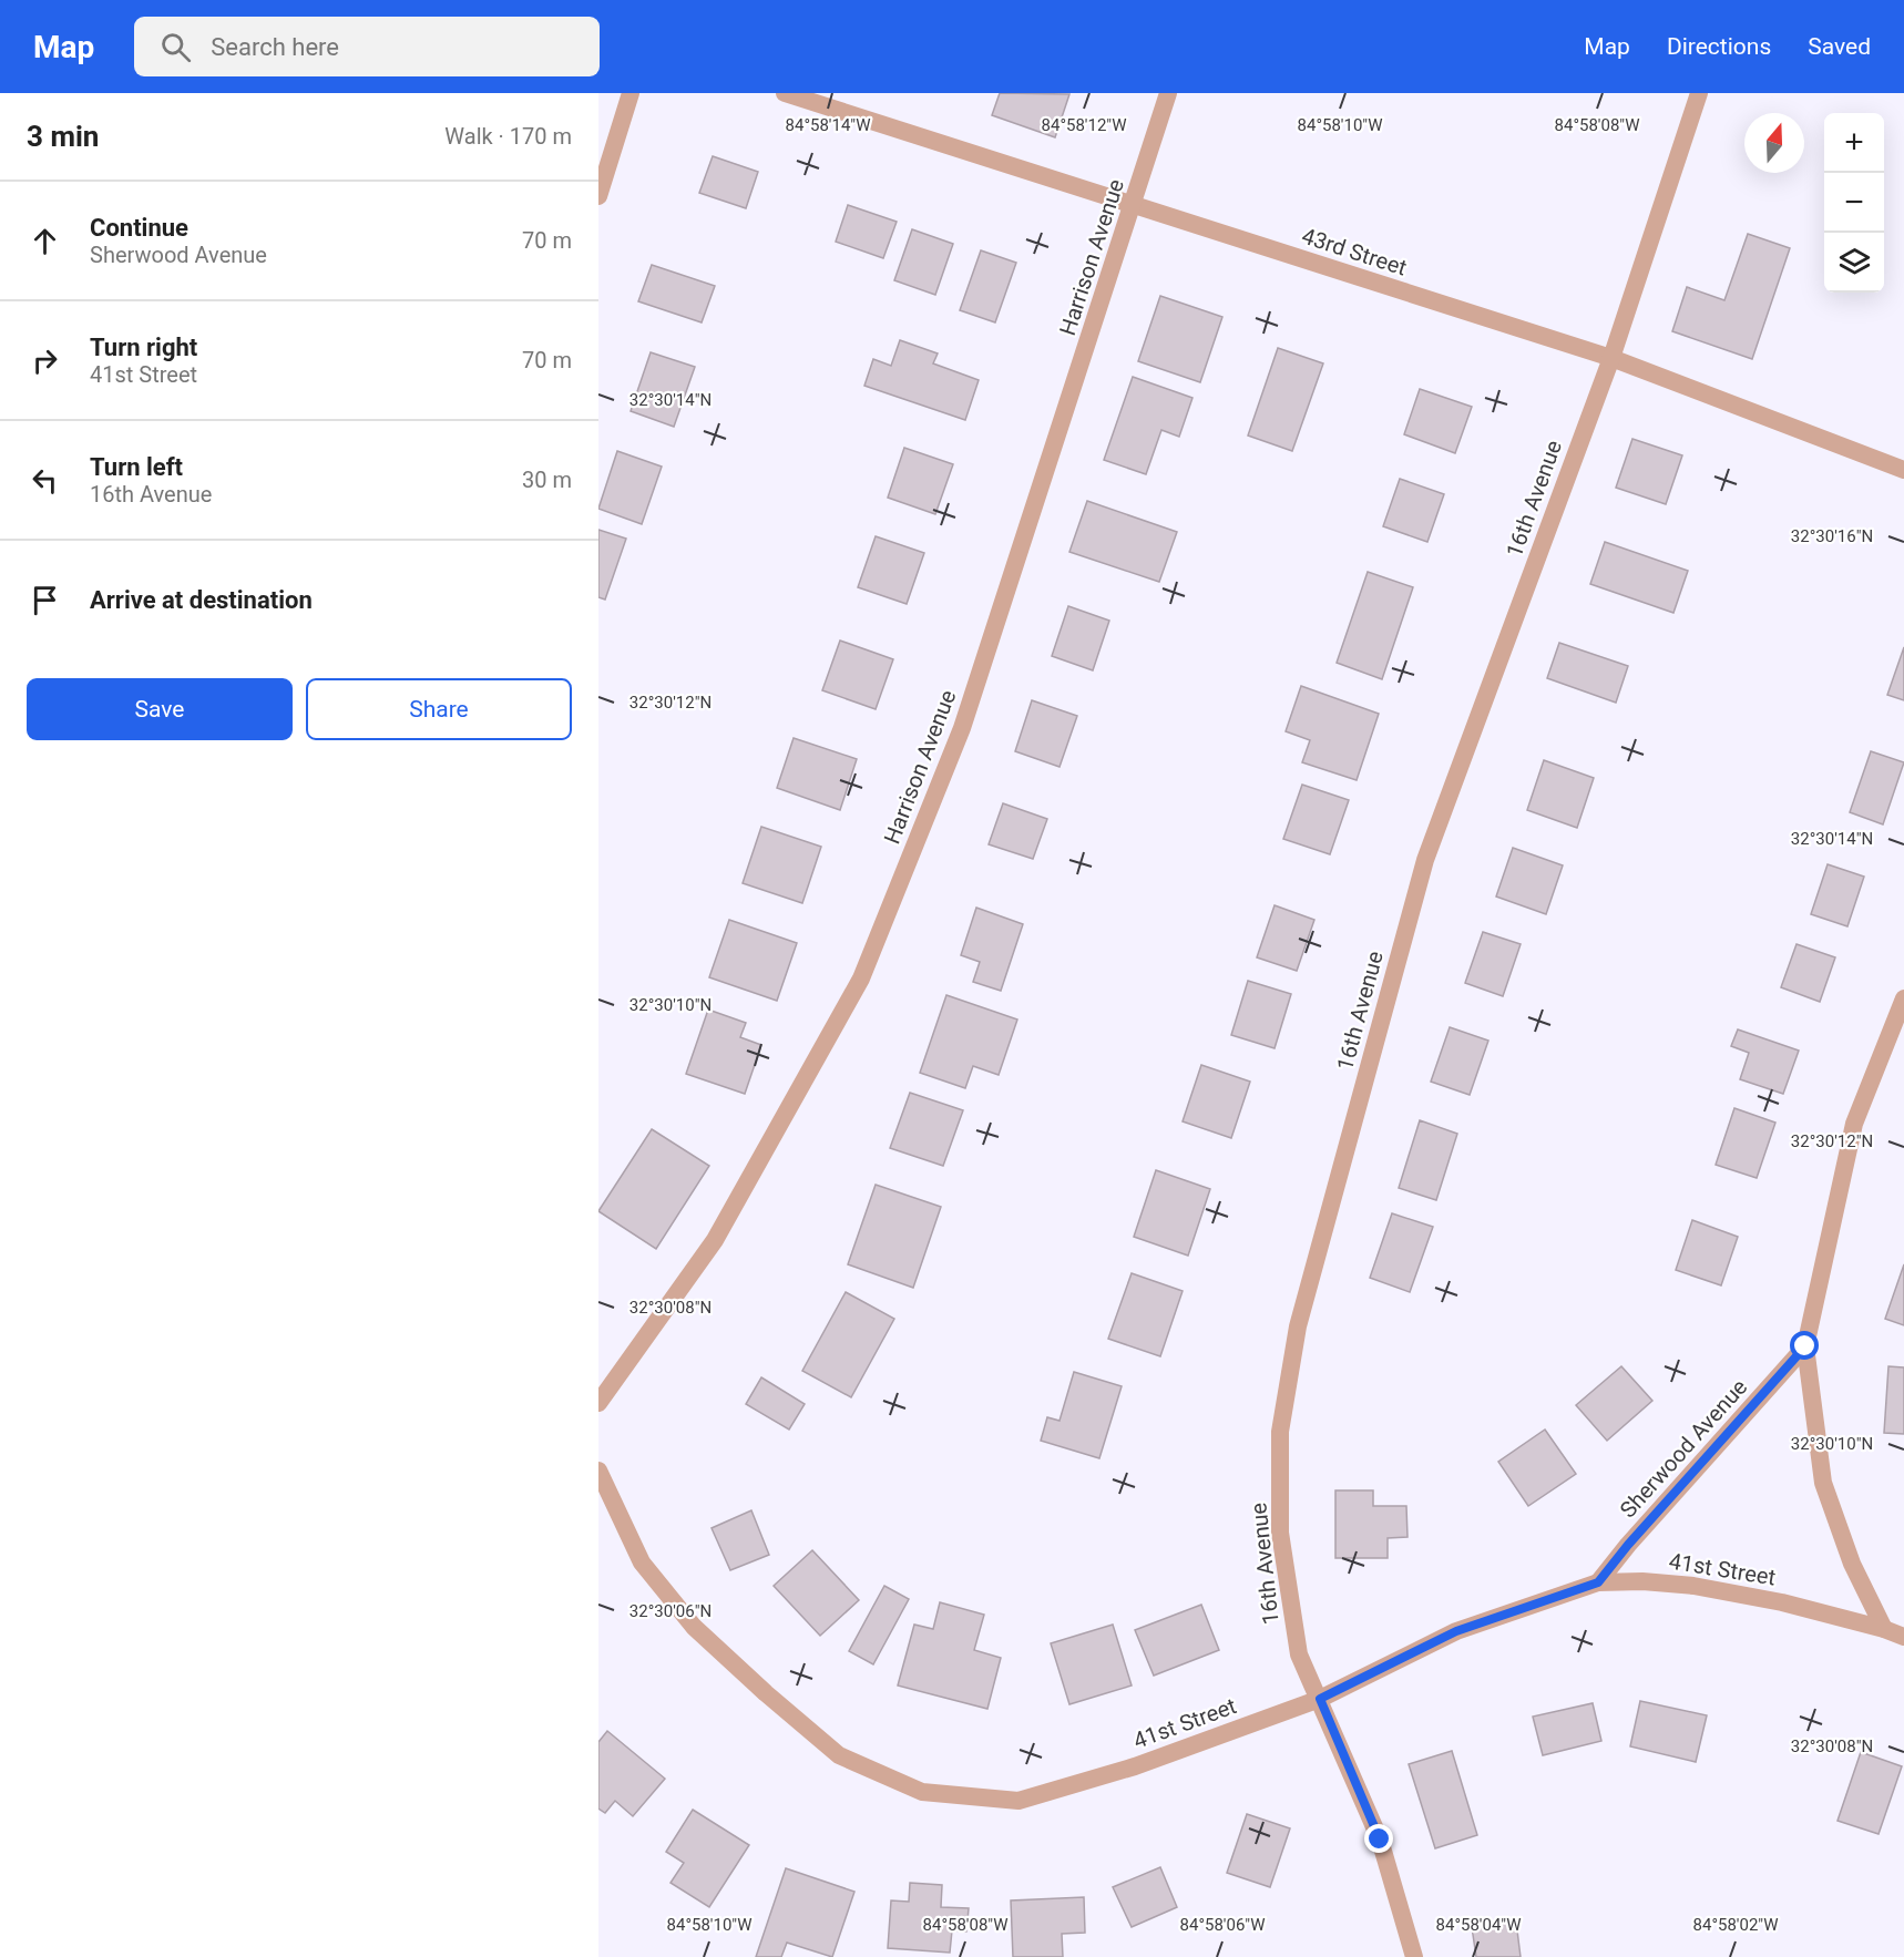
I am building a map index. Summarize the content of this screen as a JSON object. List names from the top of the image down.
{
  "streets": {
    "street": [
      "43rd Street",
      "Harrison Avenue",
      "16th Avenue",
      "Sherwood Avenue",
      "41st Street"
    ]
  },
  "crossings": [
    ["43rd Street", "Harrison Avenue"],
    ["43rd Street", "16th Avenue"],
    ["16th Avenue", "41st Street"],
    ["Sherwood Avenue", "41st Street"]
  ],
  "north": "top",
  "page": {
    "header": "Map",
    "search": "Search here",
    "nav": ["Map", "Directions", "Saved"],
    "heading": ["3 min", "Walk · 170 m"],
    "map_buttons": ["+", "−"],
    "list": [
      ["Continue", "Sherwood Avenue", "70 m"],
      ["Turn right", "41st Street", "70 m"],
      ["Turn left", "16th Avenue", "30 m"],
      "Arrive at destination"
    ],
    "buttons": ["Save", "Share"]
  },
  "coordinates": [
    "84°58'12\"W",
    "84°58'14\"W",
    "84°58'10\"W",
    "84°58'08\"W",
    "32°30'14\"N",
    "32°30'16\"N",
    "32°30'12\"N",
    "32°30'10\"N",
    "32°30'08\"N",
    "32°30'06\"N",
    "84°58'06\"W",
    "84°58'04\"W",
    "84°58'02\"W"
  ]
}
